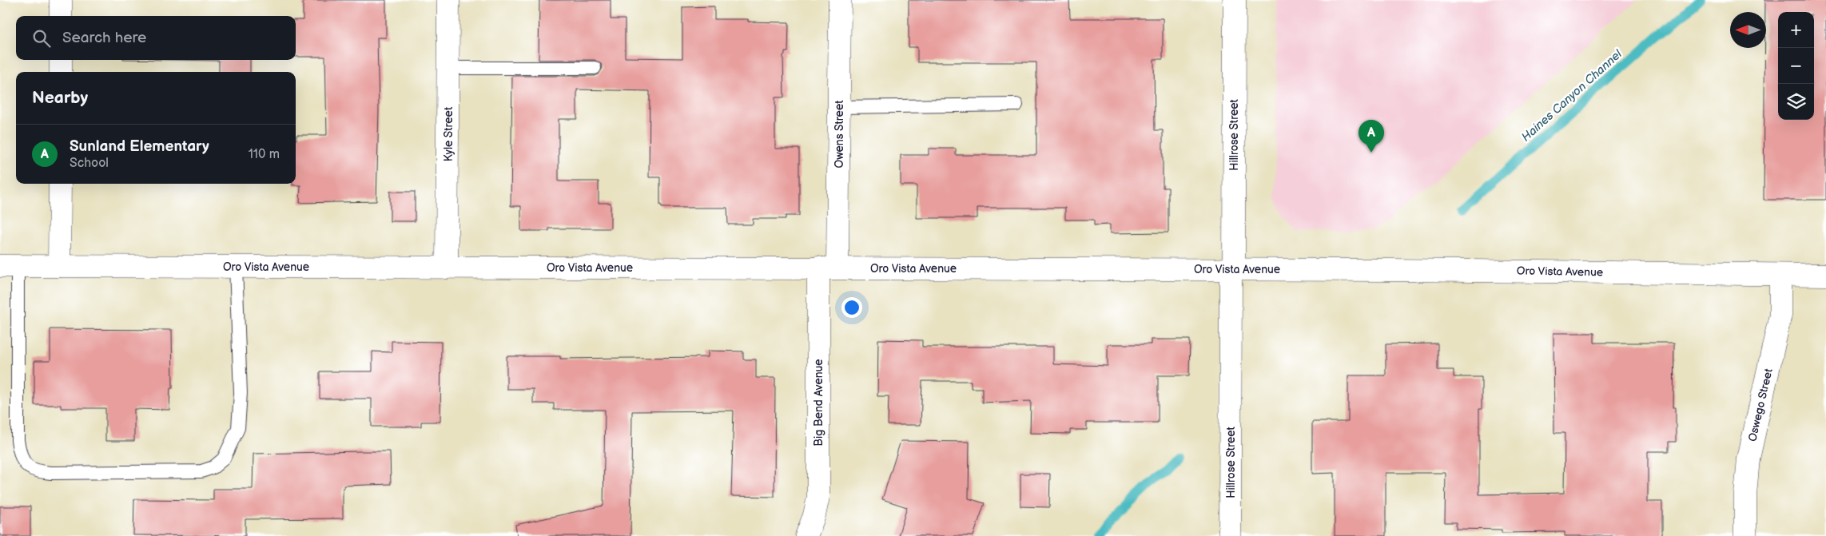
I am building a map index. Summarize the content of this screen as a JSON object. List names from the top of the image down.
{
  "streets": {
    "street": [
      "Kyle Street",
      "Owens Street",
      "Hillrose Street",
      "Oro Vista Avenue",
      "Big Bend Avenue",
      "Oswego Street"
    ]
  },
  "crossings": [
    ["Kyle Street", "Oro Vista Avenue"],
    ["Owens Street", "Oro Vista Avenue"],
    ["Owens Street", "Big Bend Avenue"],
    ["Hillrose Street", "Oro Vista Avenue"],
    ["Oro Vista Avenue", "Big Bend Avenue"],
    ["Oro Vista Avenue", "Oswego Street"]
  ],
  "water": ["Haines Canyon Channel"],
  "north": "left",
  "page": {
    "map_buttons": ["+", "−"],
    "search": "Search here",
    "heading": "Nearby",
    "pins": "A",
    "list": [
      {
        "mark": "A",
        "name": "Sunland Elementary",
        "note": "School",
        "value": "110 m"
      }
    ]
  }
}
